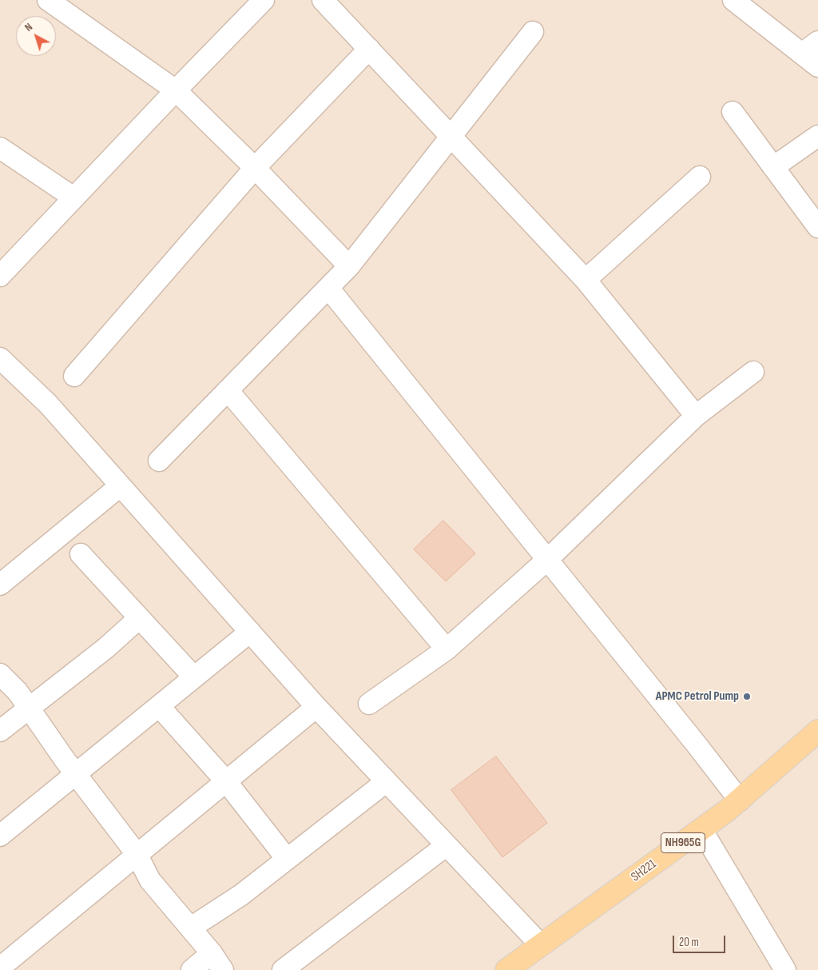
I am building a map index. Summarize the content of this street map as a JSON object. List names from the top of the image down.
{
  "streets": {
    "main road": ["NH965G", "SH221"]
  },
  "places": ["APMC Petrol Pump"],
  "scale_bar": "20 m",
  "north": "top left"
}
